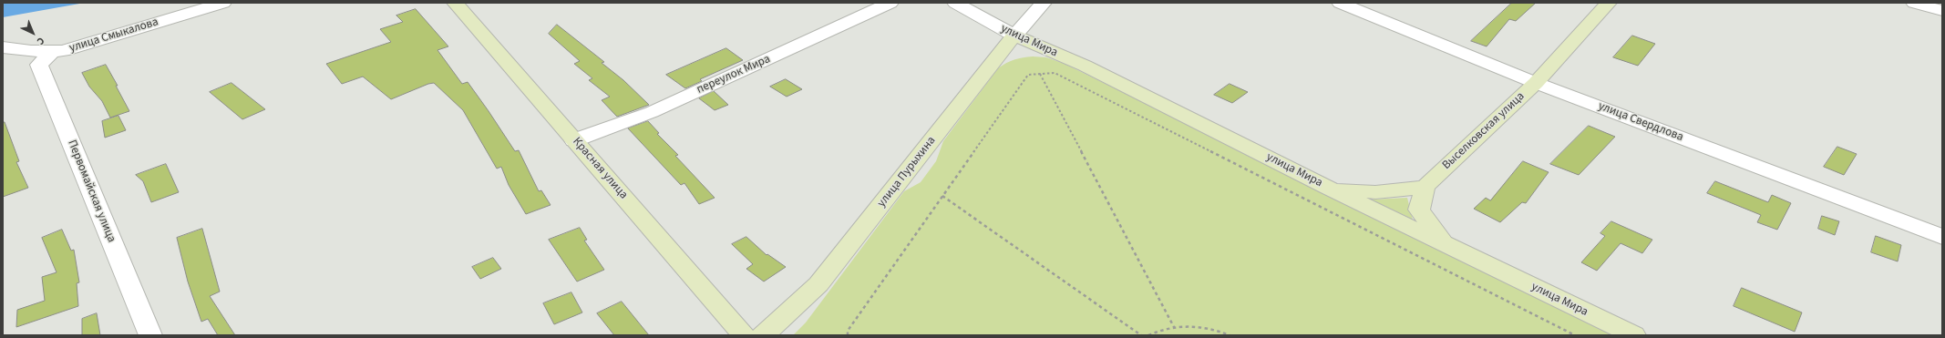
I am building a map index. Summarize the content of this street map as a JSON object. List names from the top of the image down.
{
  "streets": {
    "street": [
      "улица Смыкалова",
      "улица Мира",
      "переулок Мира",
      "улица Свердлова",
      "Выселковская улица",
      "Красная улица",
      "улица Пурыхина",
      "Первомайская улица"
    ]
  },
  "crossings": [
    ["улица Смыкалова", "Первомайская улица"],
    ["улица Мира", "улица Пурыхина"],
    ["переулок Мира", "Красная улица"],
    ["улица Свердлова", "Выселковская улица"]
  ],
  "north": "bottom right"
}
